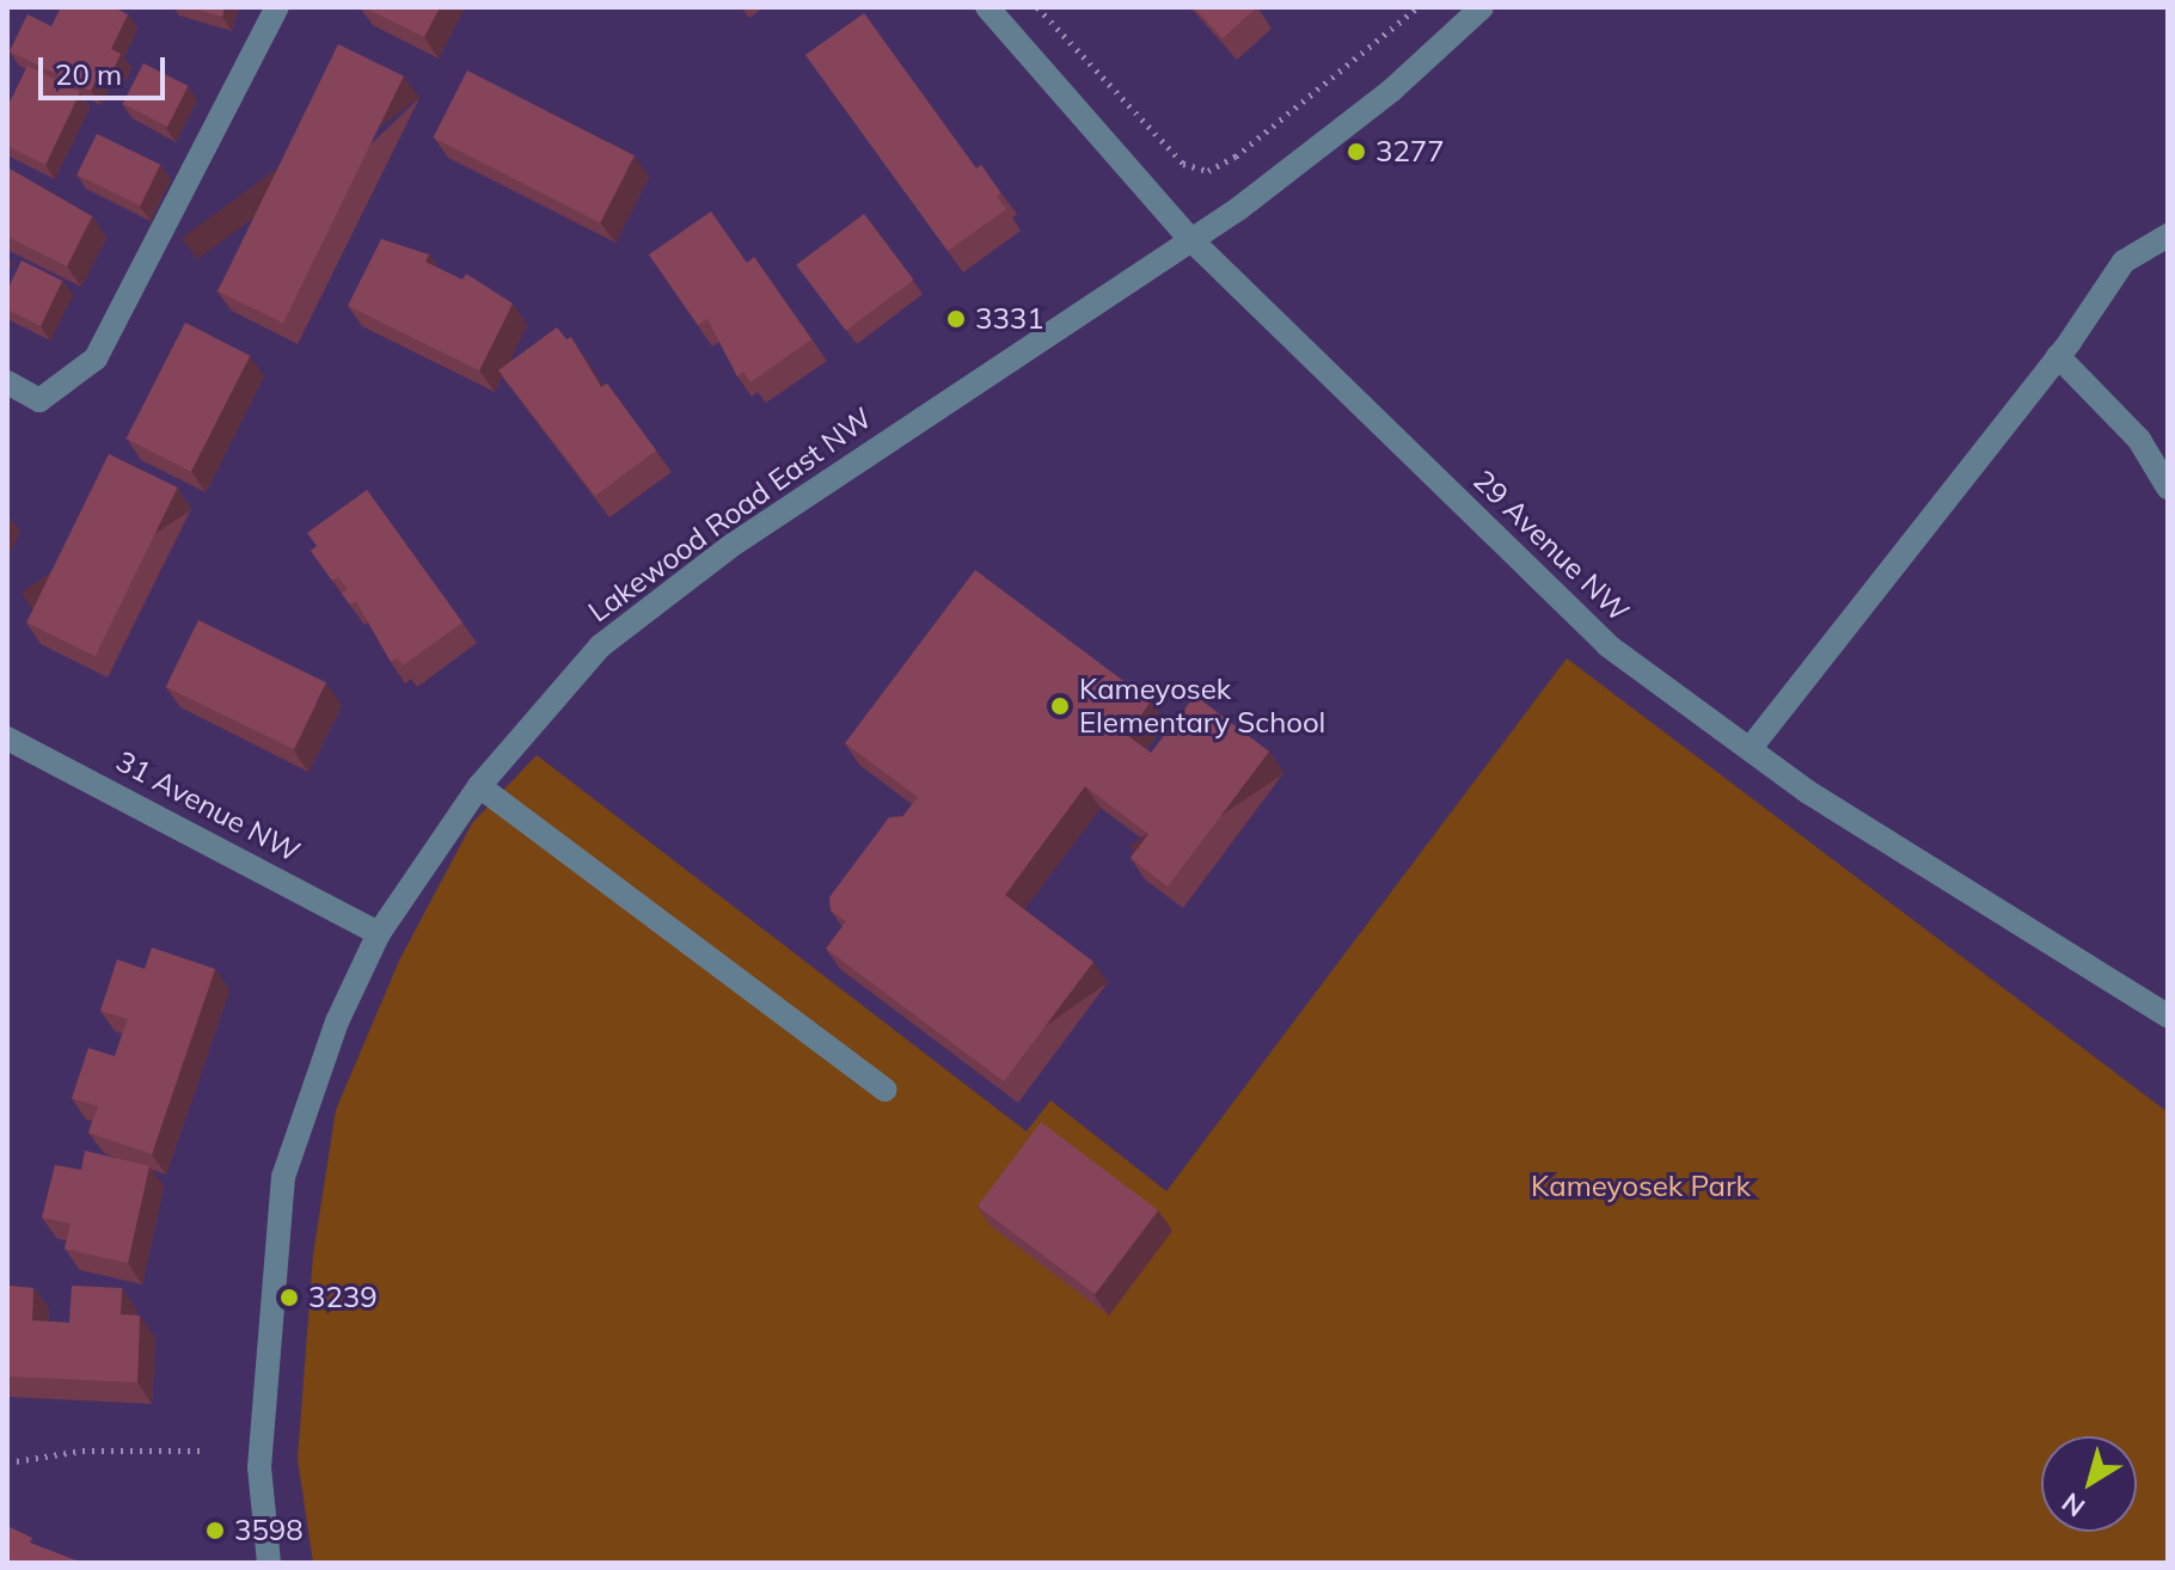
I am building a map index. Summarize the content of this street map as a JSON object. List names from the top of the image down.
{
  "streets": {
    "street": ["Lakewood Road East NW", "29 Avenue NW", "31 Avenue NW"]
  },
  "crossings": [
    ["Lakewood Road East NW", "29 Avenue NW"],
    ["Lakewood Road East NW", "31 Avenue NW"]
  ],
  "parks": ["Kameyosek Park"],
  "places": [
    "3277",
    "3331",
    "Kameyosek Elementary School",
    "3239",
    "3598"
  ],
  "scale_bar": "20 m",
  "north": "bottom left"
}
